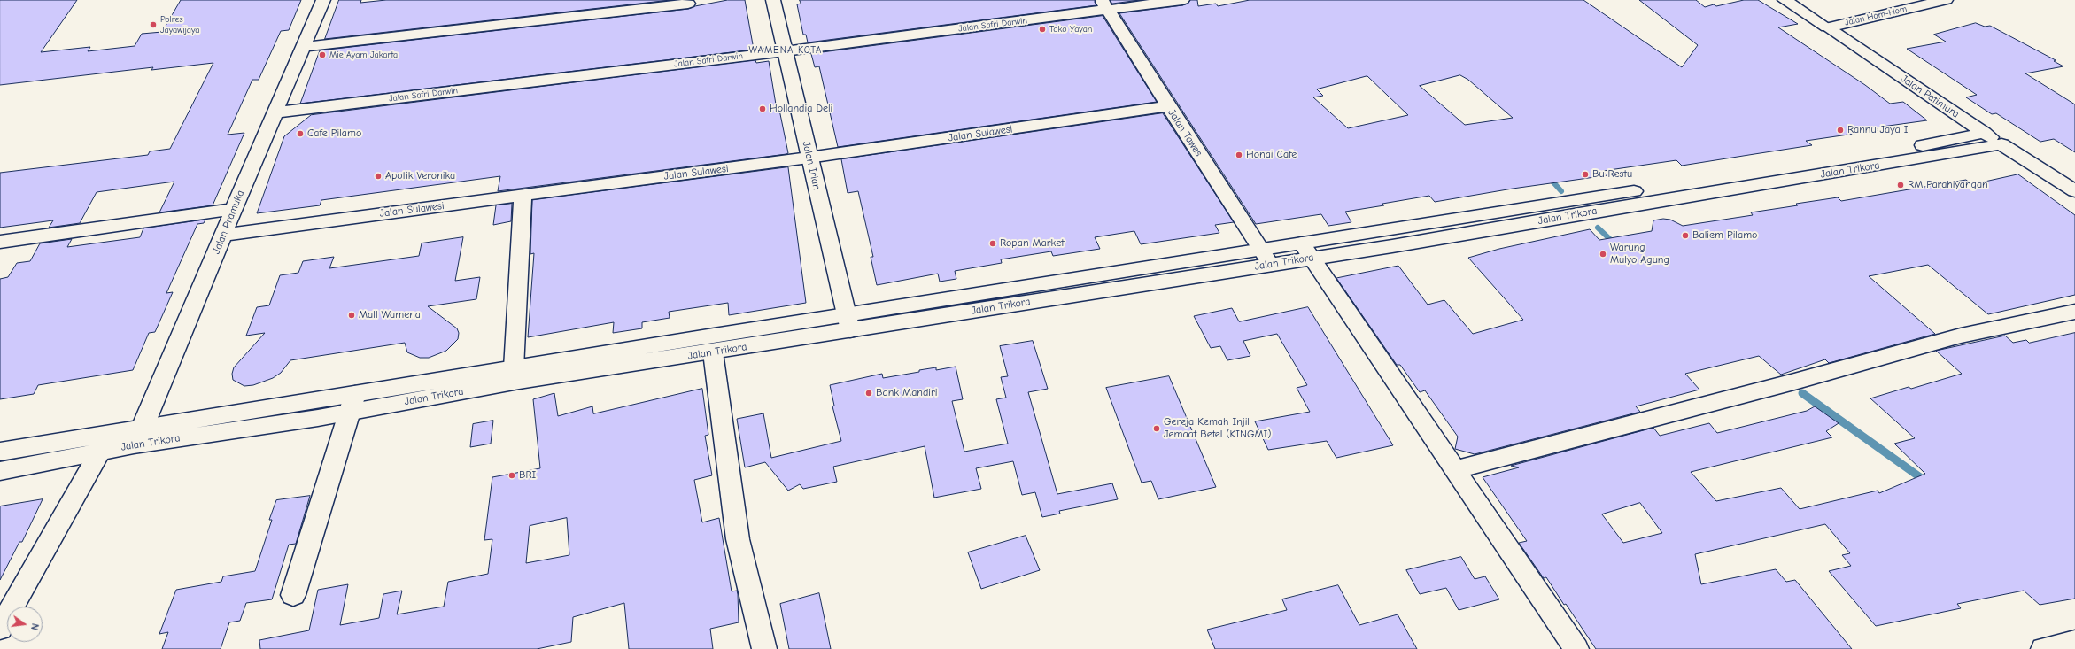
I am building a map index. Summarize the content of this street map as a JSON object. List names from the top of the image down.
{
  "streets": {
    "main road": [
      "Jalan Hom-Hom",
      "Jalan Safri Darwin",
      "Jalan Patimura",
      "Jalan Tawes",
      "Jalan Sulawesi",
      "Jalan Irian",
      "Jalan Trikora",
      "Jalan Pramuka"
    ]
  },
  "crossings": [
    ["Jalan Hom-Hom", "Jalan Patimura"],
    ["Jalan Safri Darwin", "Jalan Tawes"],
    ["Jalan Safri Darwin", "Jalan Irian"],
    ["Jalan Safri Darwin", "Jalan Pramuka"],
    ["Jalan Patimura", "Jalan Trikora"],
    ["Jalan Tawes", "Jalan Sulawesi"],
    ["Jalan Tawes", "Jalan Trikora"],
    ["Jalan Sulawesi", "Jalan Irian"],
    ["Jalan Sulawesi", "Jalan Pramuka"],
    ["Jalan Irian", "Jalan Trikora"],
    ["Jalan Trikora", "Jalan Pramuka"]
  ],
  "districts": ["WAMENA KOTA"],
  "places": [
    "Polres Jayawijaya",
    "Toko Yayan",
    "Mie Ayam Jakarta",
    "Hollandia Deli",
    "Rannu Jaya I",
    "Cafe Pilamo",
    "Honai Cafe",
    "Bu Restu",
    "Apotik Veronika",
    "RM Parahiyangan",
    "Baliem Pilamo",
    "Ropan Market",
    "Warung Mulyo Agung",
    "Mall Wamena",
    "Bank Mandiri",
    "Gereja Kemah Injil Jemaat Betel (KINGMI)",
    "BRI"
  ],
  "north": "right"
}
